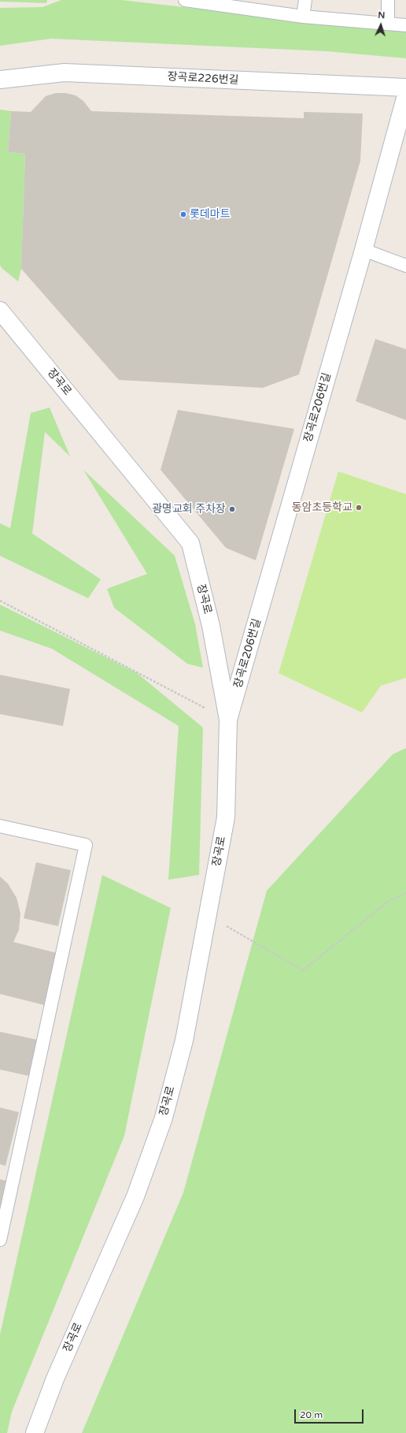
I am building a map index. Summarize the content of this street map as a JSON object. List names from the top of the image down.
{
  "streets": {
    "street": ["장곡로226번길", "장곡로", "장곡로206번길"]
  },
  "crossings": [
    ["장곡로", "장곡로206번길"]
  ],
  "places": ["롯데마트", "동암초등학교", "광명교회 주차장"],
  "scale_bar": "20 m",
  "north": "top"
}
